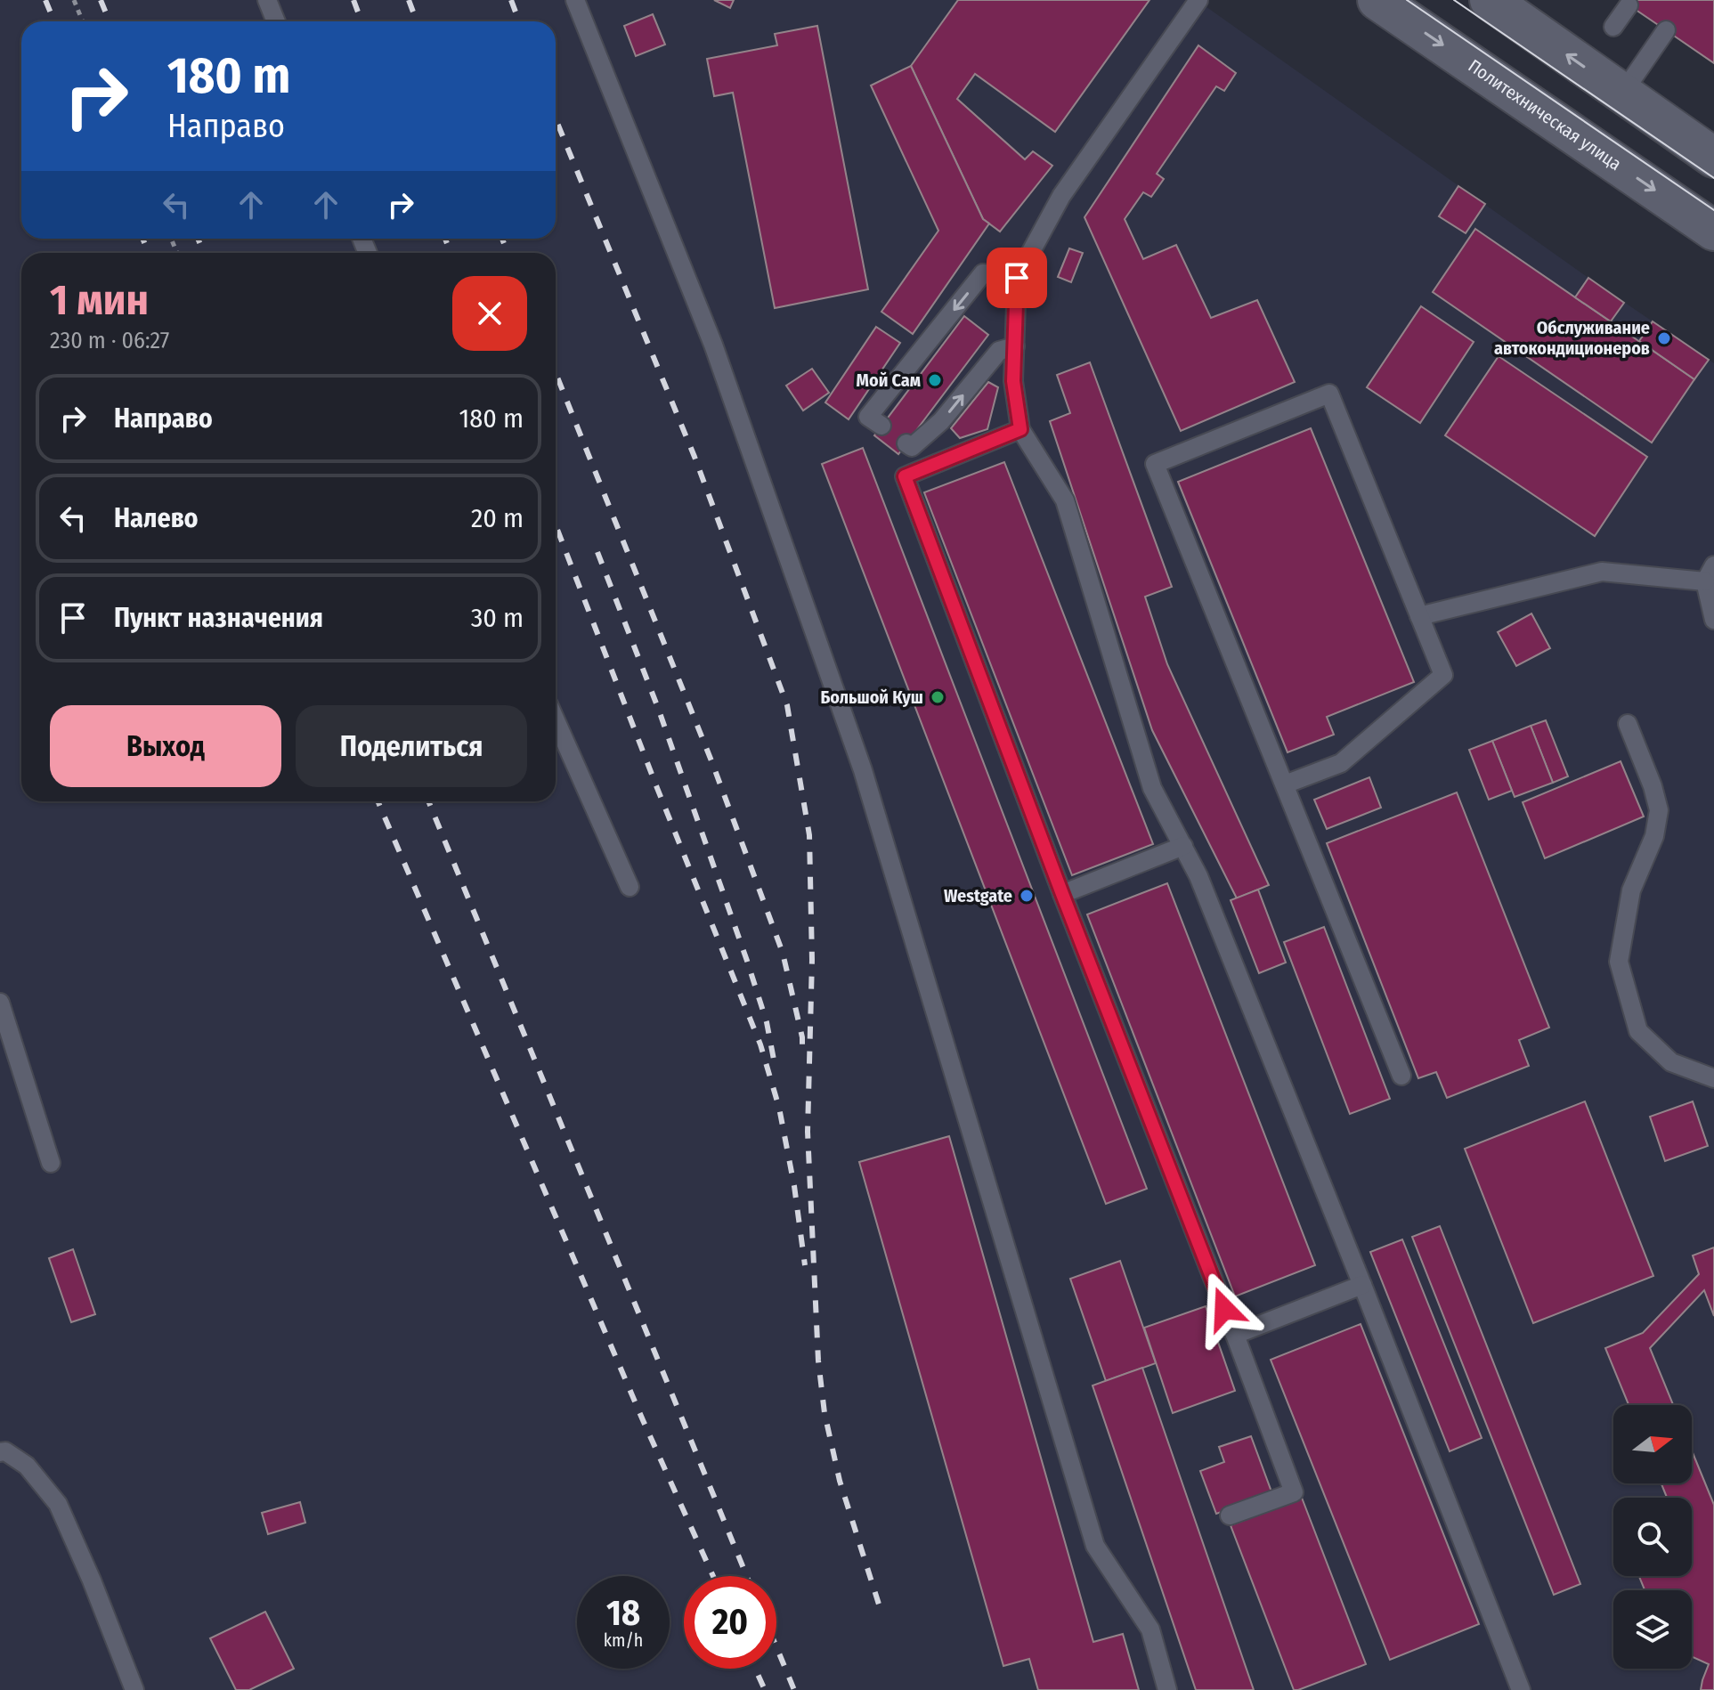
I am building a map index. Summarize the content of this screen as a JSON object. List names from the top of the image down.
{
  "streets": {
    "main road": ["Политехническая улица"]
  },
  "places": [
    "Обслуживание автокондиционеров",
    "Мой Сам",
    "Большой Куш",
    "Westgate"
  ],
  "north": "right",
  "page": {
    "turn": ["180 m", "Направо"],
    "heading": ["1 мин", "230 m · 06:27"],
    "list": [
      {
        "name": "Направо",
        "value": "180 m"
      },
      {
        "name": "Налево",
        "value": "20 m"
      },
      {
        "name": "Пункт назначения",
        "value": "30 m"
      }
    ],
    "buttons": ["Выход", "Поделиться"],
    "speed": "18 km/h",
    "limit": "20"
  }
}
